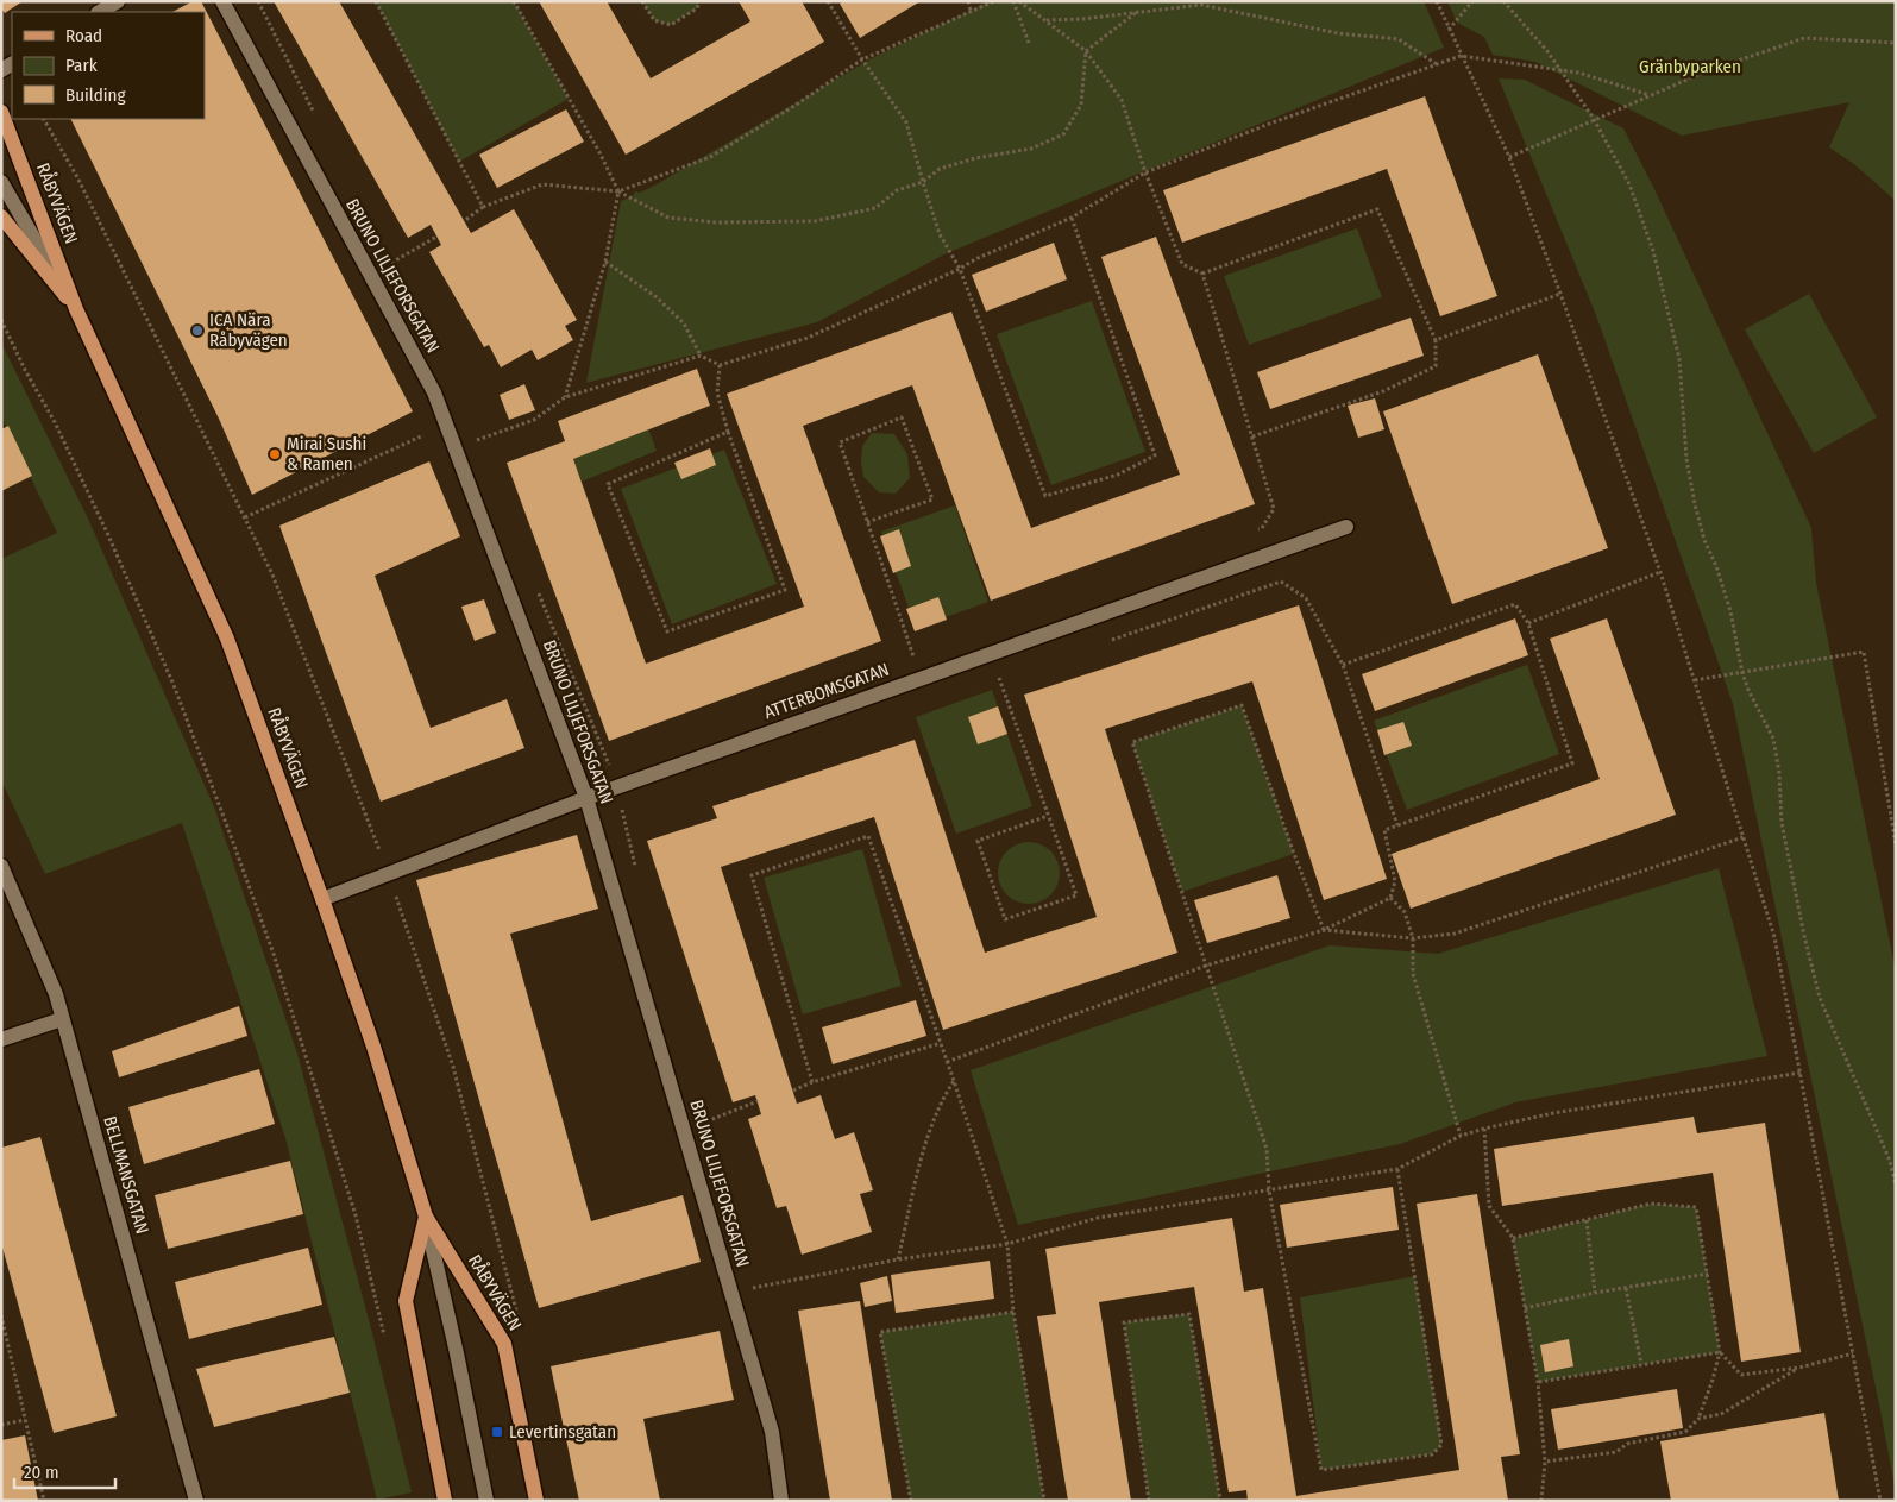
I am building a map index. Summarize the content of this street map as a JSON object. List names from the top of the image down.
{
  "streets": {
    "main road": ["RÅBYVÄGEN"],
    "street": ["BRUNO LILJEFORSGATAN", "ATTERBOMSGATAN", "BELLMANSGATAN"]
  },
  "crossings": [
    ["RÅBYVÄGEN", "ATTERBOMSGATAN"],
    ["BRUNO LILJEFORSGATAN", "ATTERBOMSGATAN"]
  ],
  "parks": ["Gränbyparken"],
  "places": {
    "other": ["ICA Nära Råbyvägen", "Mirai Sushi & Ramen"],
    "transit": ["Levertinsgatan"]
  },
  "legend": ["Road", "Park", "Building"],
  "scale_bar": "20 m"
}
